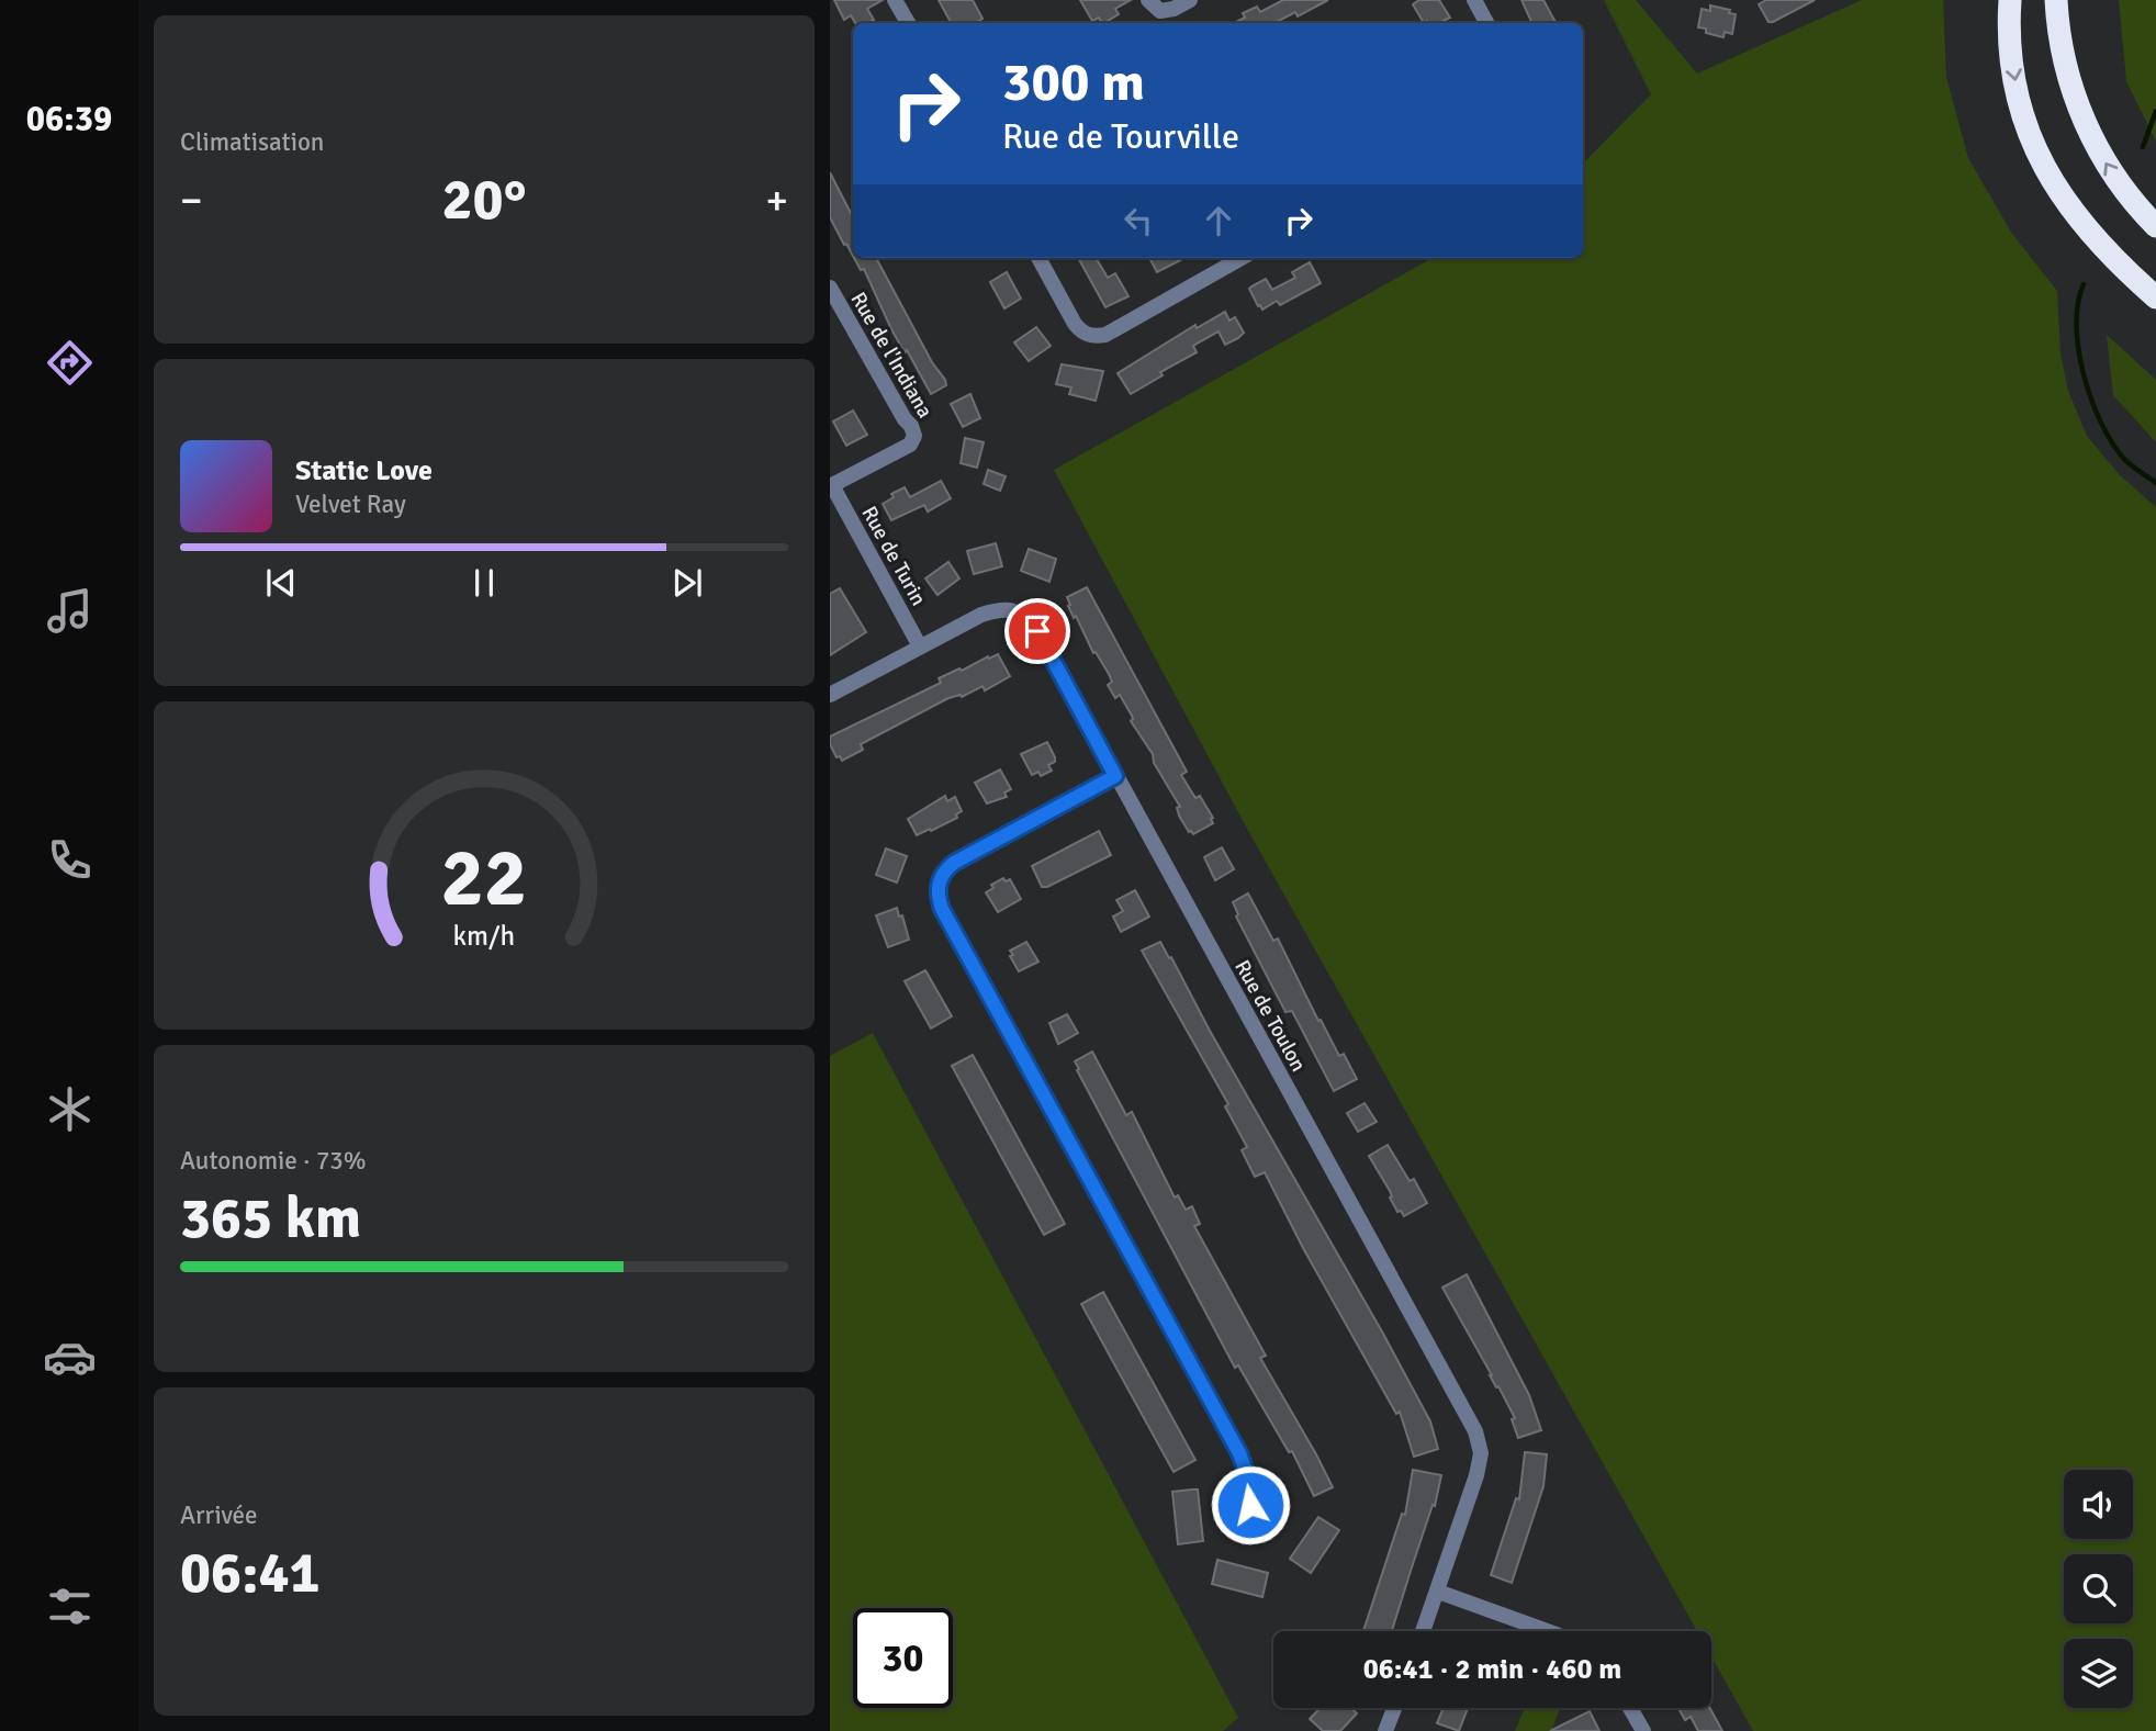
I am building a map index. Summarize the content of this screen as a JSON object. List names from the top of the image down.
{
  "streets": {
    "street": ["Rue de l'Indiana", "Rue de Turin", "Rue de Toulon"]
  },
  "crossings": [
    ["Rue de l'Indiana", "Rue de Turin"],
    ["Rue de Turin", "Rue de Toulon"]
  ],
  "page": {
    "tabs": "06:39",
    "tile": [
      "Climatisation",
      ["Autonomie · 73%", "365 km"],
      ["Arrivée", "06:41"]
    ],
    "turn": ["300 m", "Rue de Tourville"],
    "heat": ["−", "20°", "+"],
    "song": ["Static Love", "Velvet Ray"],
    "limit": "30",
    "trip": "06:41 · 2 min · 460 m",
    "gauge": ["22", "km/h"]
  }
}
